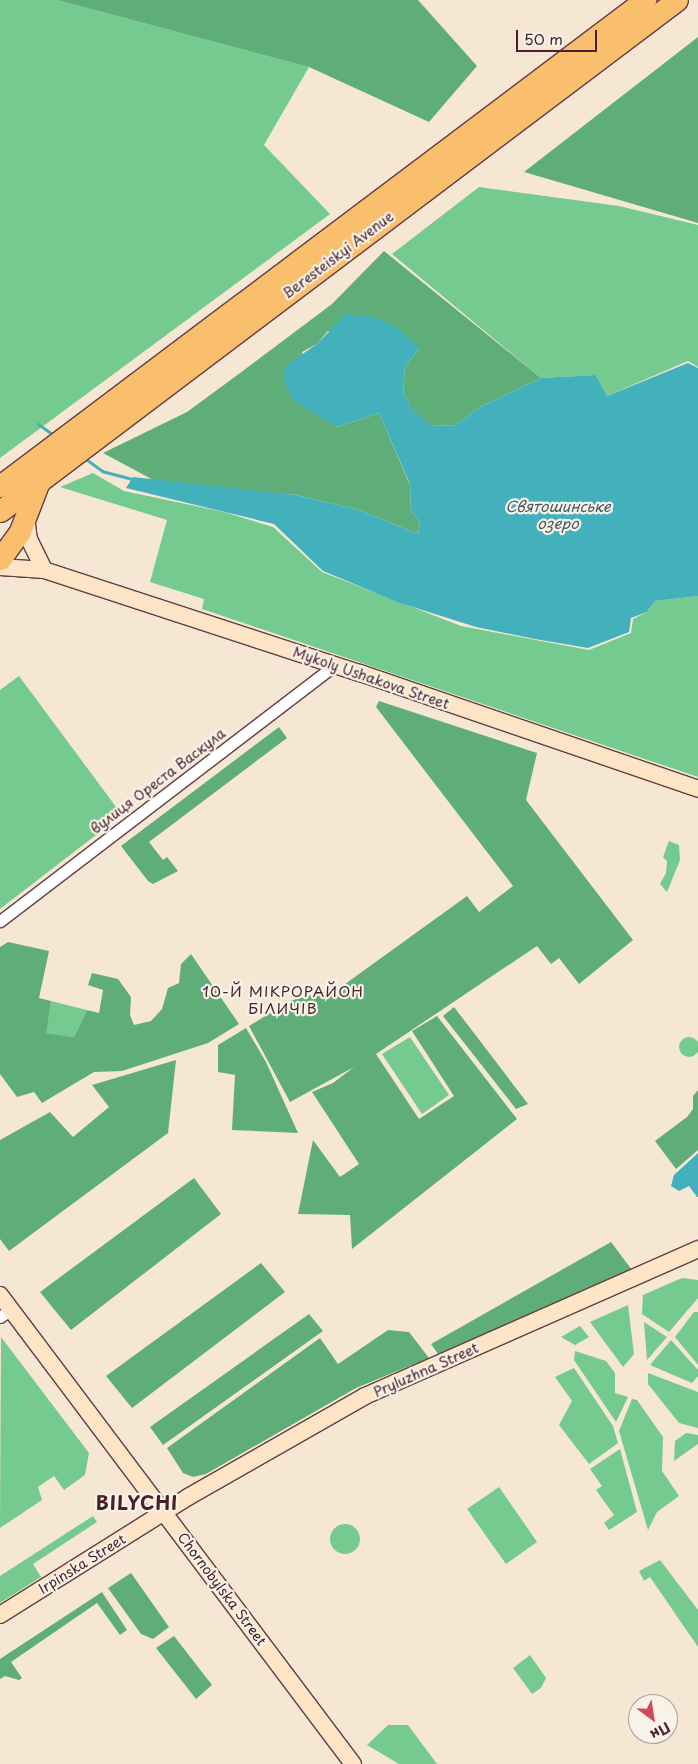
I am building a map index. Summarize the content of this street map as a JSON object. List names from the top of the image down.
{
  "streets": {
    "highway": ["Beresteiskyi Avenue"],
    "street": [
      "Mykoly Ushakova Street",
      "вулиця Ореста Васкула",
      "Pryluzhna Street",
      "Irpinska Street",
      "Chornobylska Street"
    ]
  },
  "crossings": [
    ["Mykoly Ushakova Street", "вулиця Ореста Васкула"],
    ["Pryluzhna Street", "Irpinska Street"],
    ["Pryluzhna Street", "Chornobylska Street"],
    ["Irpinska Street", "Chornobylska Street"]
  ],
  "districts": ["10-Й МІКРОРАЙОН БІЛИЧІВ", "BILYCHI"],
  "water": ["Святошинське озеро"],
  "scale_bar": "50 m",
  "north": "bottom right"
}
